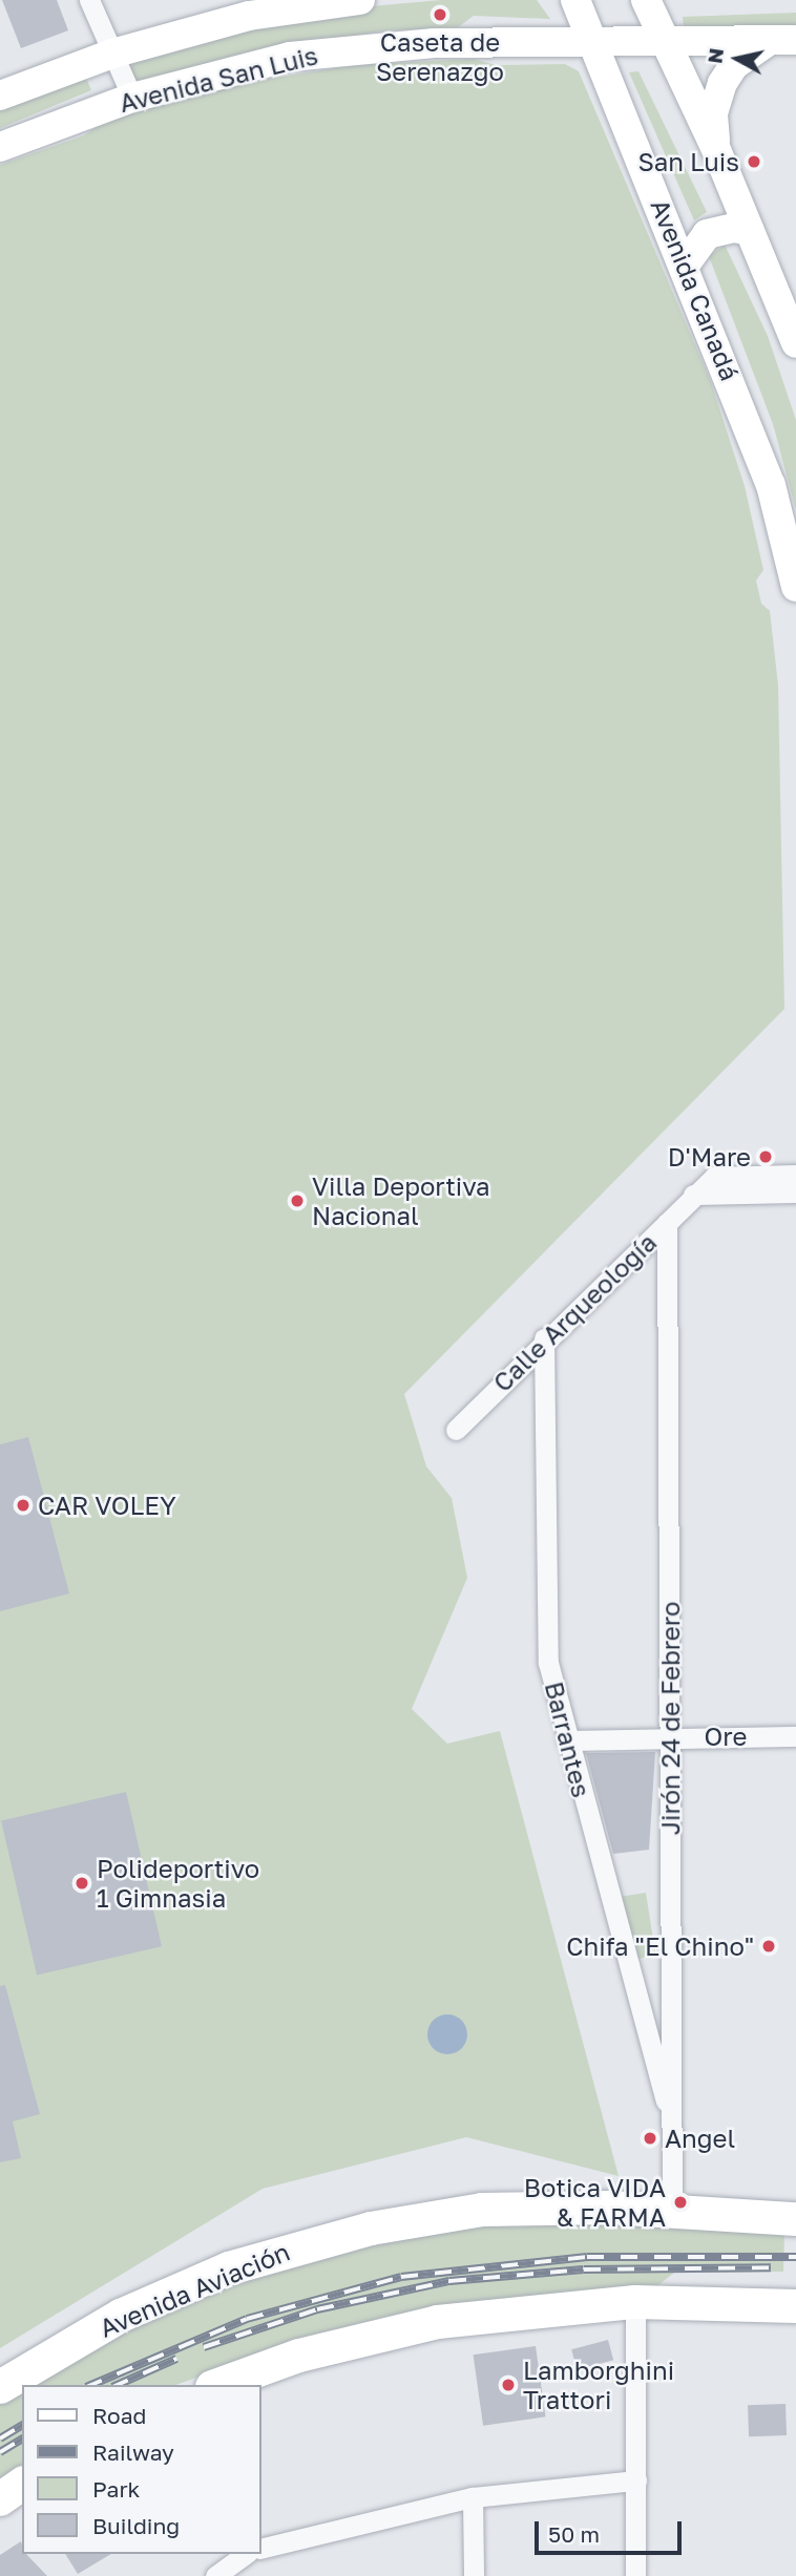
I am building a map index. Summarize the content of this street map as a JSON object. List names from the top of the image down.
{
  "streets": {
    "main road": ["Avenida San Luis", "Avenida Canadá", "Avenida Aviación"],
    "street": [
      "Calle Arqueología",
      "Jirón 24 de Febrero",
      "Ore",
      "Barrantes"
    ]
  },
  "crossings": [
    ["Avenida San Luis", "Avenida Canadá"],
    ["Calle Arqueología", "Jirón 24 de Febrero"],
    ["Calle Arqueología", "Barrantes"],
    ["Jirón 24 de Febrero", "Ore"],
    ["Jirón 24 de Febrero", "Barrantes"],
    ["Jirón 24 de Febrero", "Avenida Aviación"],
    ["Ore", "Barrantes"]
  ],
  "places": [
    "Caseta de Serenazgo",
    "San Luis",
    "D'Mare",
    "Villa Deportiva Nacional",
    "CAR VOLEY",
    "Polideportivo 1 Gimnasia",
    "Chifa \"El Chino\"",
    "Angel",
    "Botica VIDA & FARMA",
    "Lamborghini Trattori"
  ],
  "legend": [
    "Road",
    "Railway",
    "Park",
    "Building"
  ],
  "scale_bar": "50 m",
  "north": "left"
}
